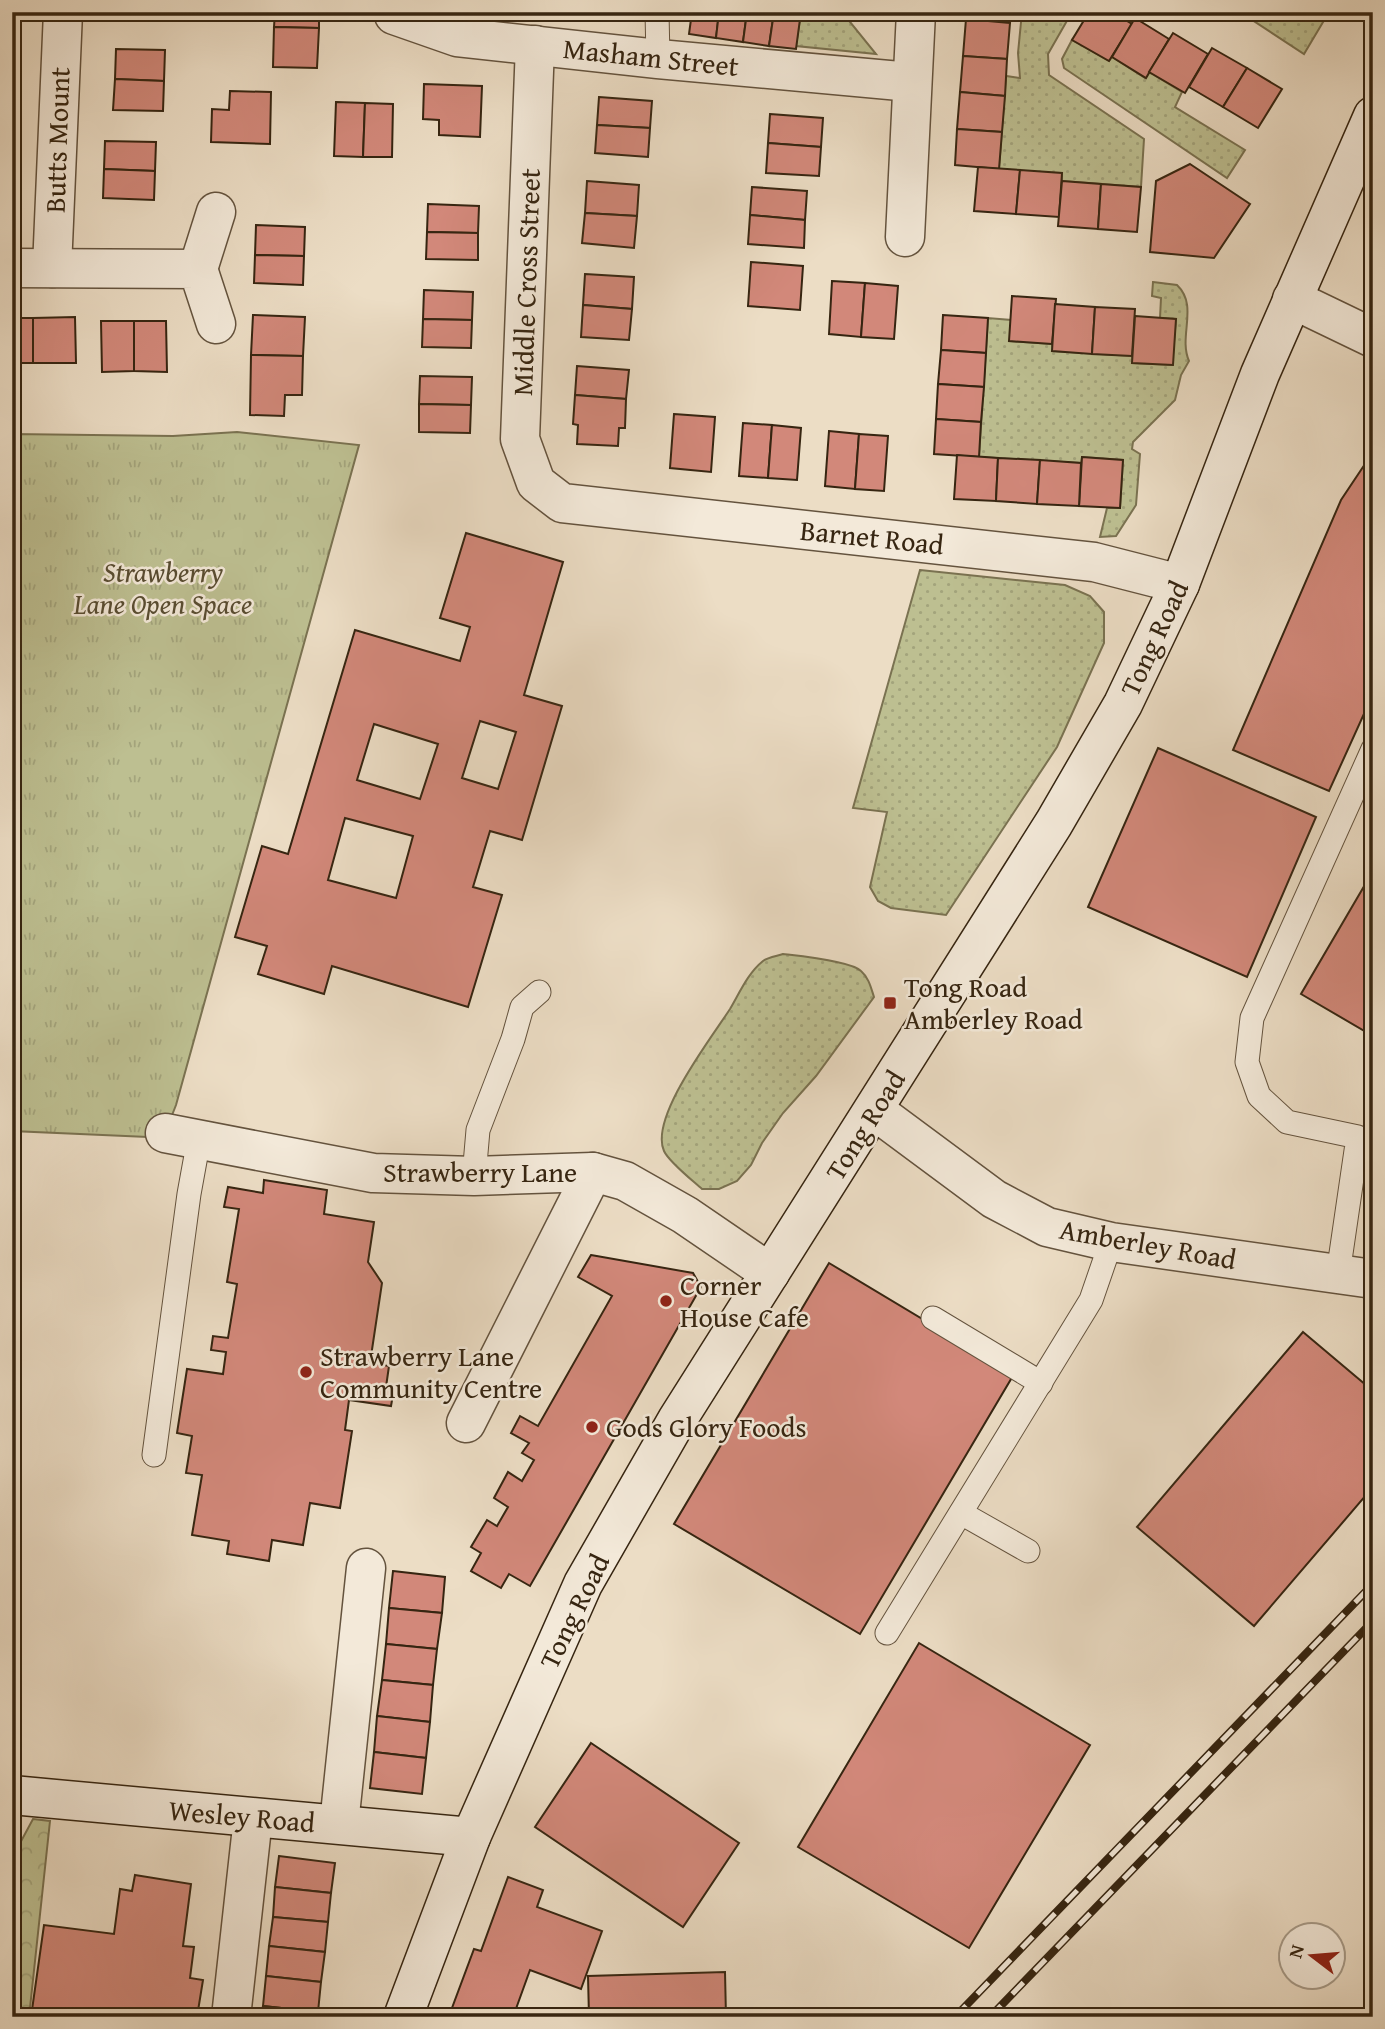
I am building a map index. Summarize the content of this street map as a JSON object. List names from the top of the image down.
{
  "streets": {
    "street": [
      "Masham Street",
      "Butts Mount",
      "Middle Cross Street",
      "Barnet Road",
      "Tong Road",
      "Strawberry Lane",
      "Amberley Road",
      "Wesley Road"
    ]
  },
  "crossings": [
    ["Masham Street", "Middle Cross Street"],
    ["Middle Cross Street", "Barnet Road"],
    ["Barnet Road", "Tong Road"],
    ["Tong Road", "Strawberry Lane"],
    ["Tong Road", "Amberley Road"],
    ["Tong Road", "Wesley Road"]
  ],
  "parks": ["Strawberry Lane Open Space"],
  "places": {
    "transit": ["Tong Road Amberley Road"],
    "other": ["Corner House Cafe", "Strawberry Lane Community Centre", "Gods Glory Foods"]
  },
  "north": "left"
}
